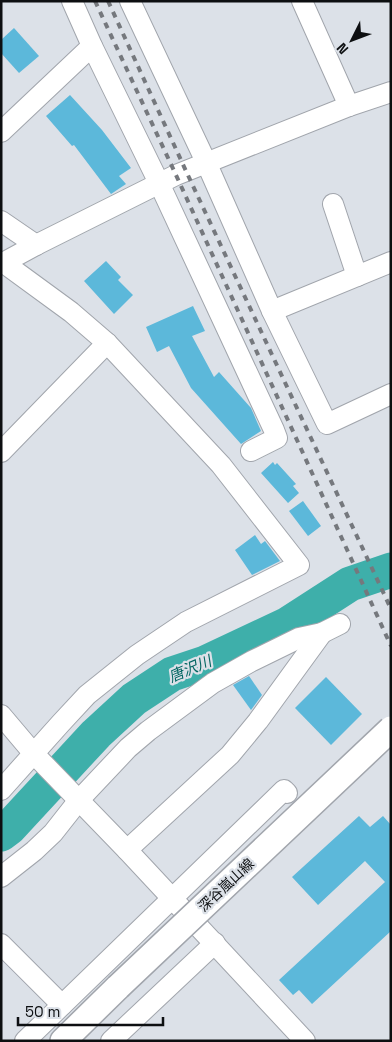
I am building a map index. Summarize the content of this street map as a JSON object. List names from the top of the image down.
{
  "streets": {
    "main road": ["深谷嵐山線"]
  },
  "water": ["唐沢川"],
  "scale_bar": "50 m",
  "north": "bottom left"
}
